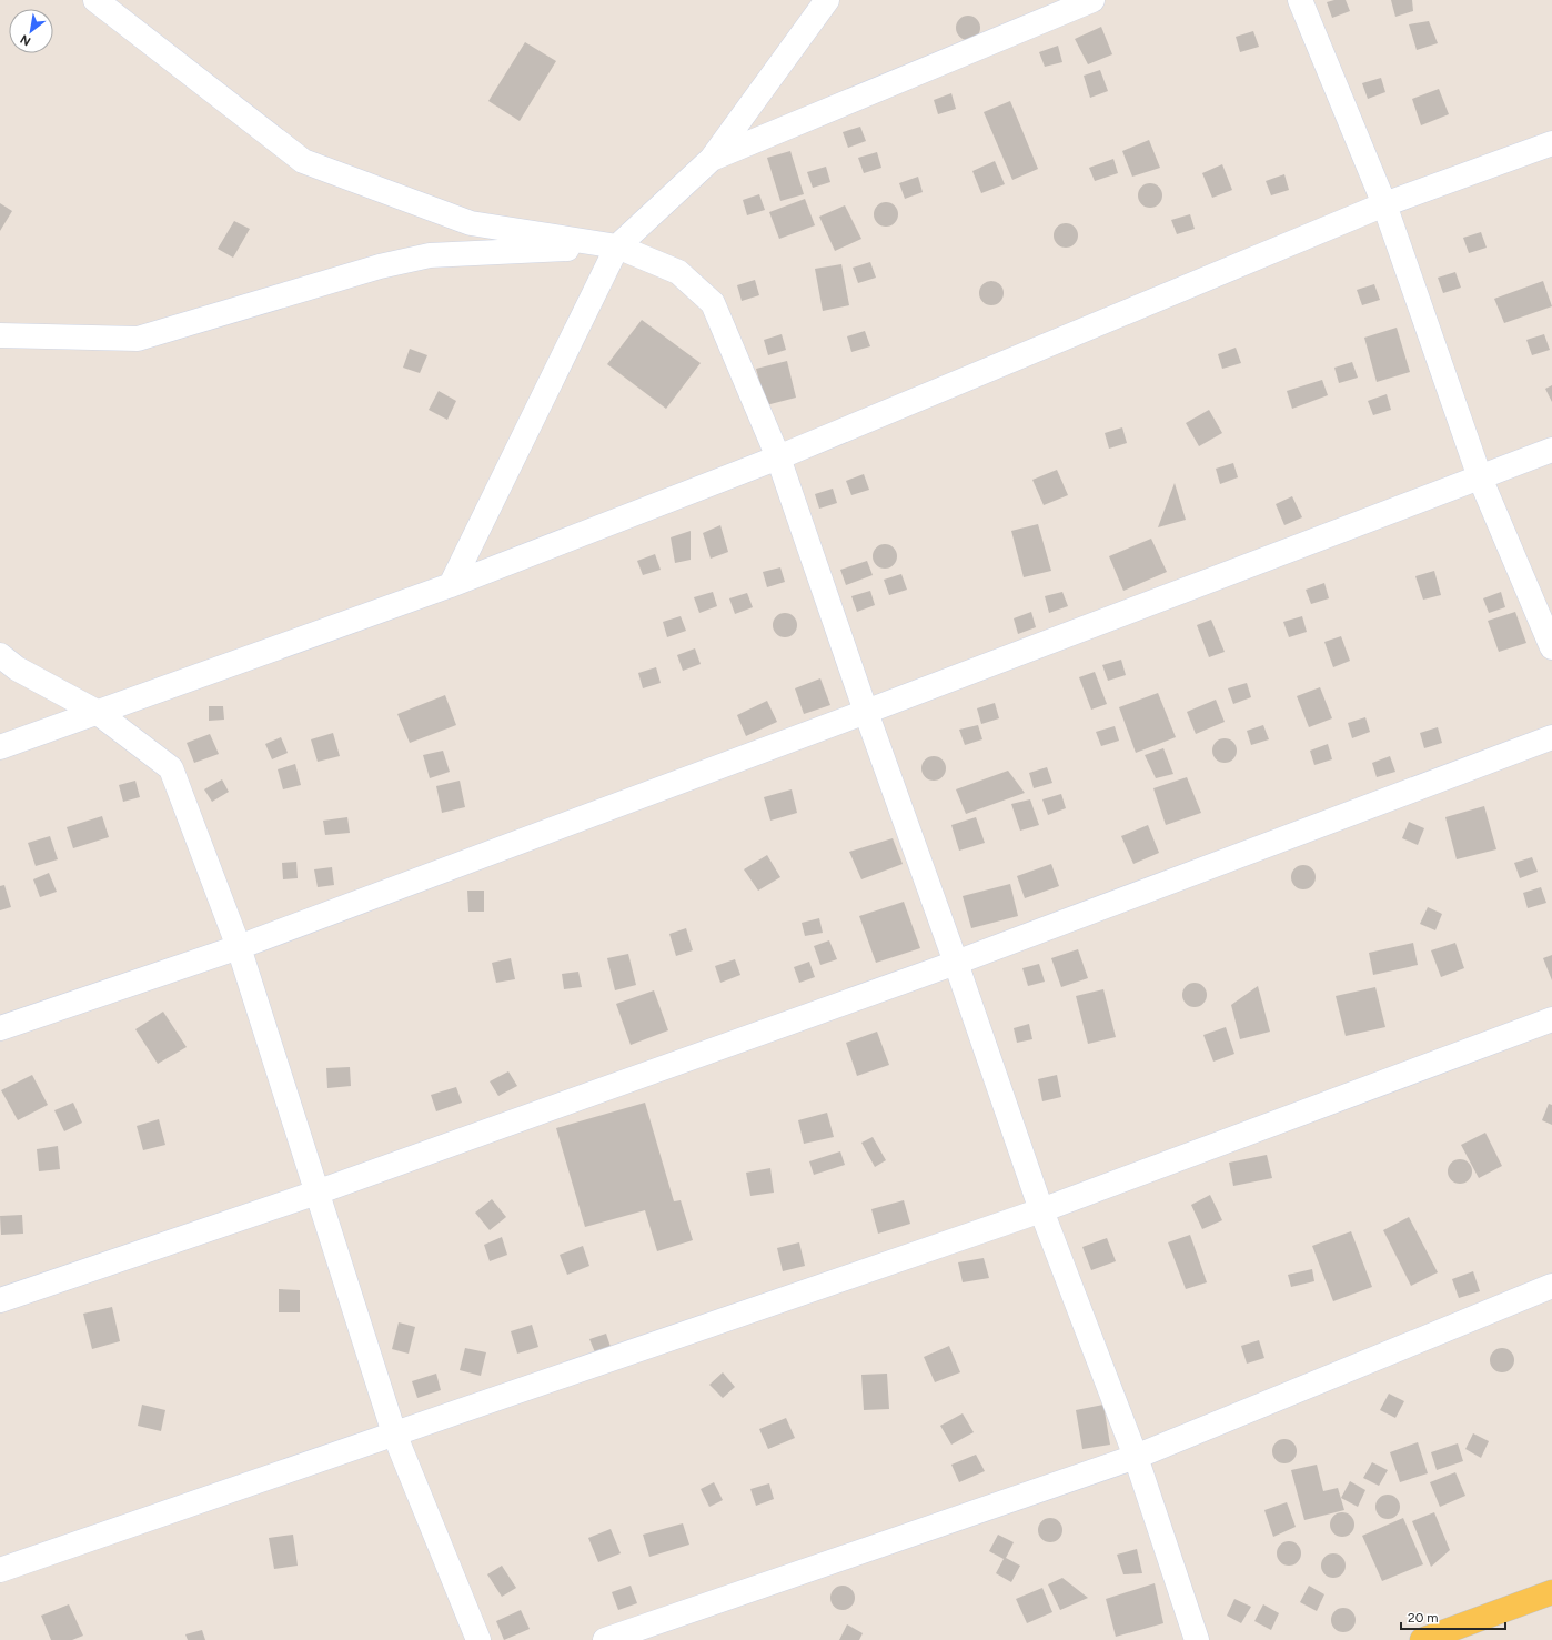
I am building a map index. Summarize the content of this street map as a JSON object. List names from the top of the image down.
{
  "scale_bar": "20 m",
  "north": "bottom left"
}
